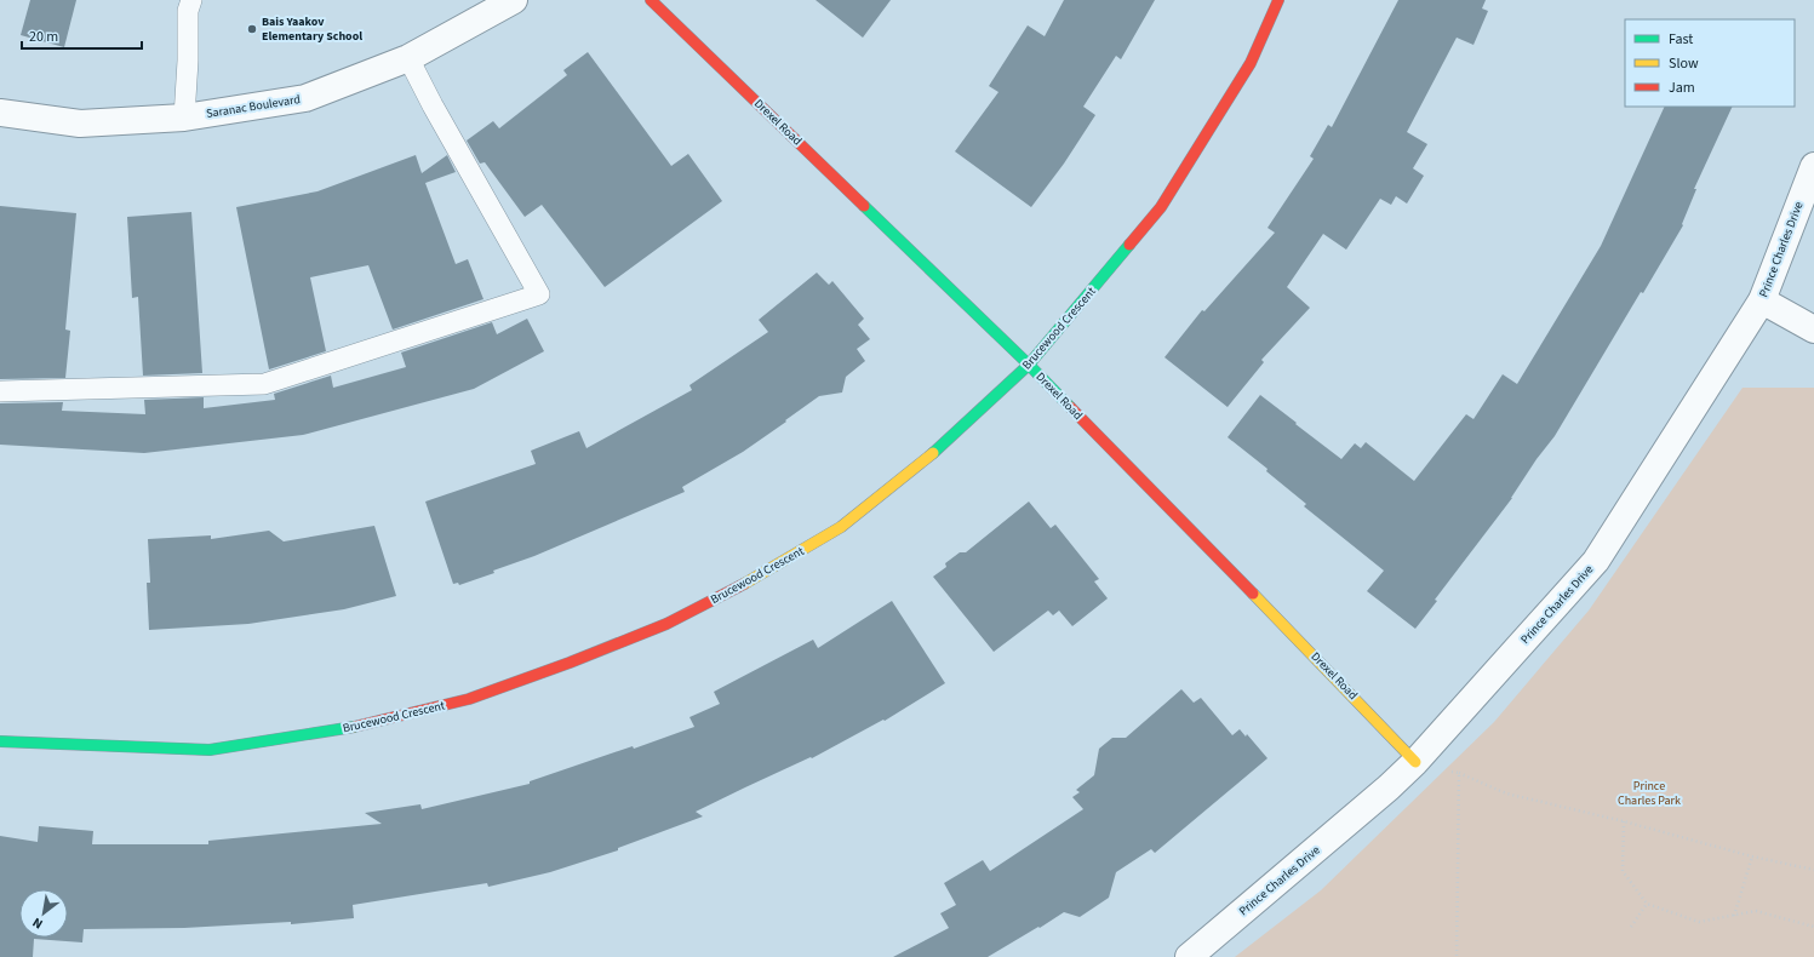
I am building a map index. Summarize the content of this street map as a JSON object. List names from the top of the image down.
{
  "streets": {
    "street": [
      "Saranac Boulevard",
      "Drexel Road",
      "Prince Charles Drive",
      "Brucewood Crescent"
    ]
  },
  "crossings": [
    ["Drexel Road", "Prince Charles Drive"],
    ["Drexel Road", "Brucewood Crescent"]
  ],
  "parks": ["Prince Charles Park"],
  "places": ["Bais Yaakov Elementary School"],
  "legend": ["Fast", "Slow", "Jam"],
  "scale_bar": "20 m",
  "north": "bottom left"
}
